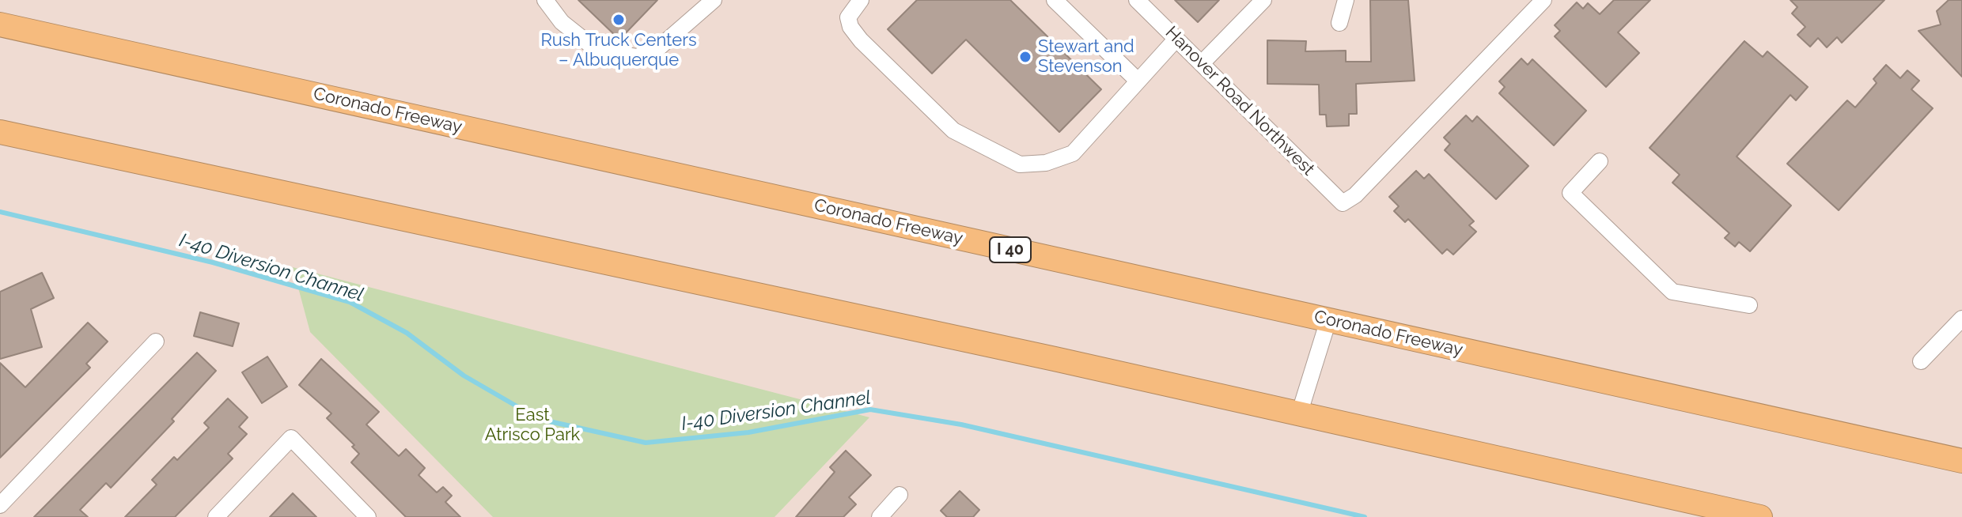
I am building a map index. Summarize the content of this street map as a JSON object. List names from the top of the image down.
{
  "streets": {
    "highway": ["Coronado Freeway", "I 40"],
    "street": ["Hanover Road Northwest"]
  },
  "water": ["I-40 Diversion Channel"],
  "parks": ["East Atrisco Park"],
  "places": ["Rush Truck Centers – Albuquerque", "Stewart and Stevenson"]
}
